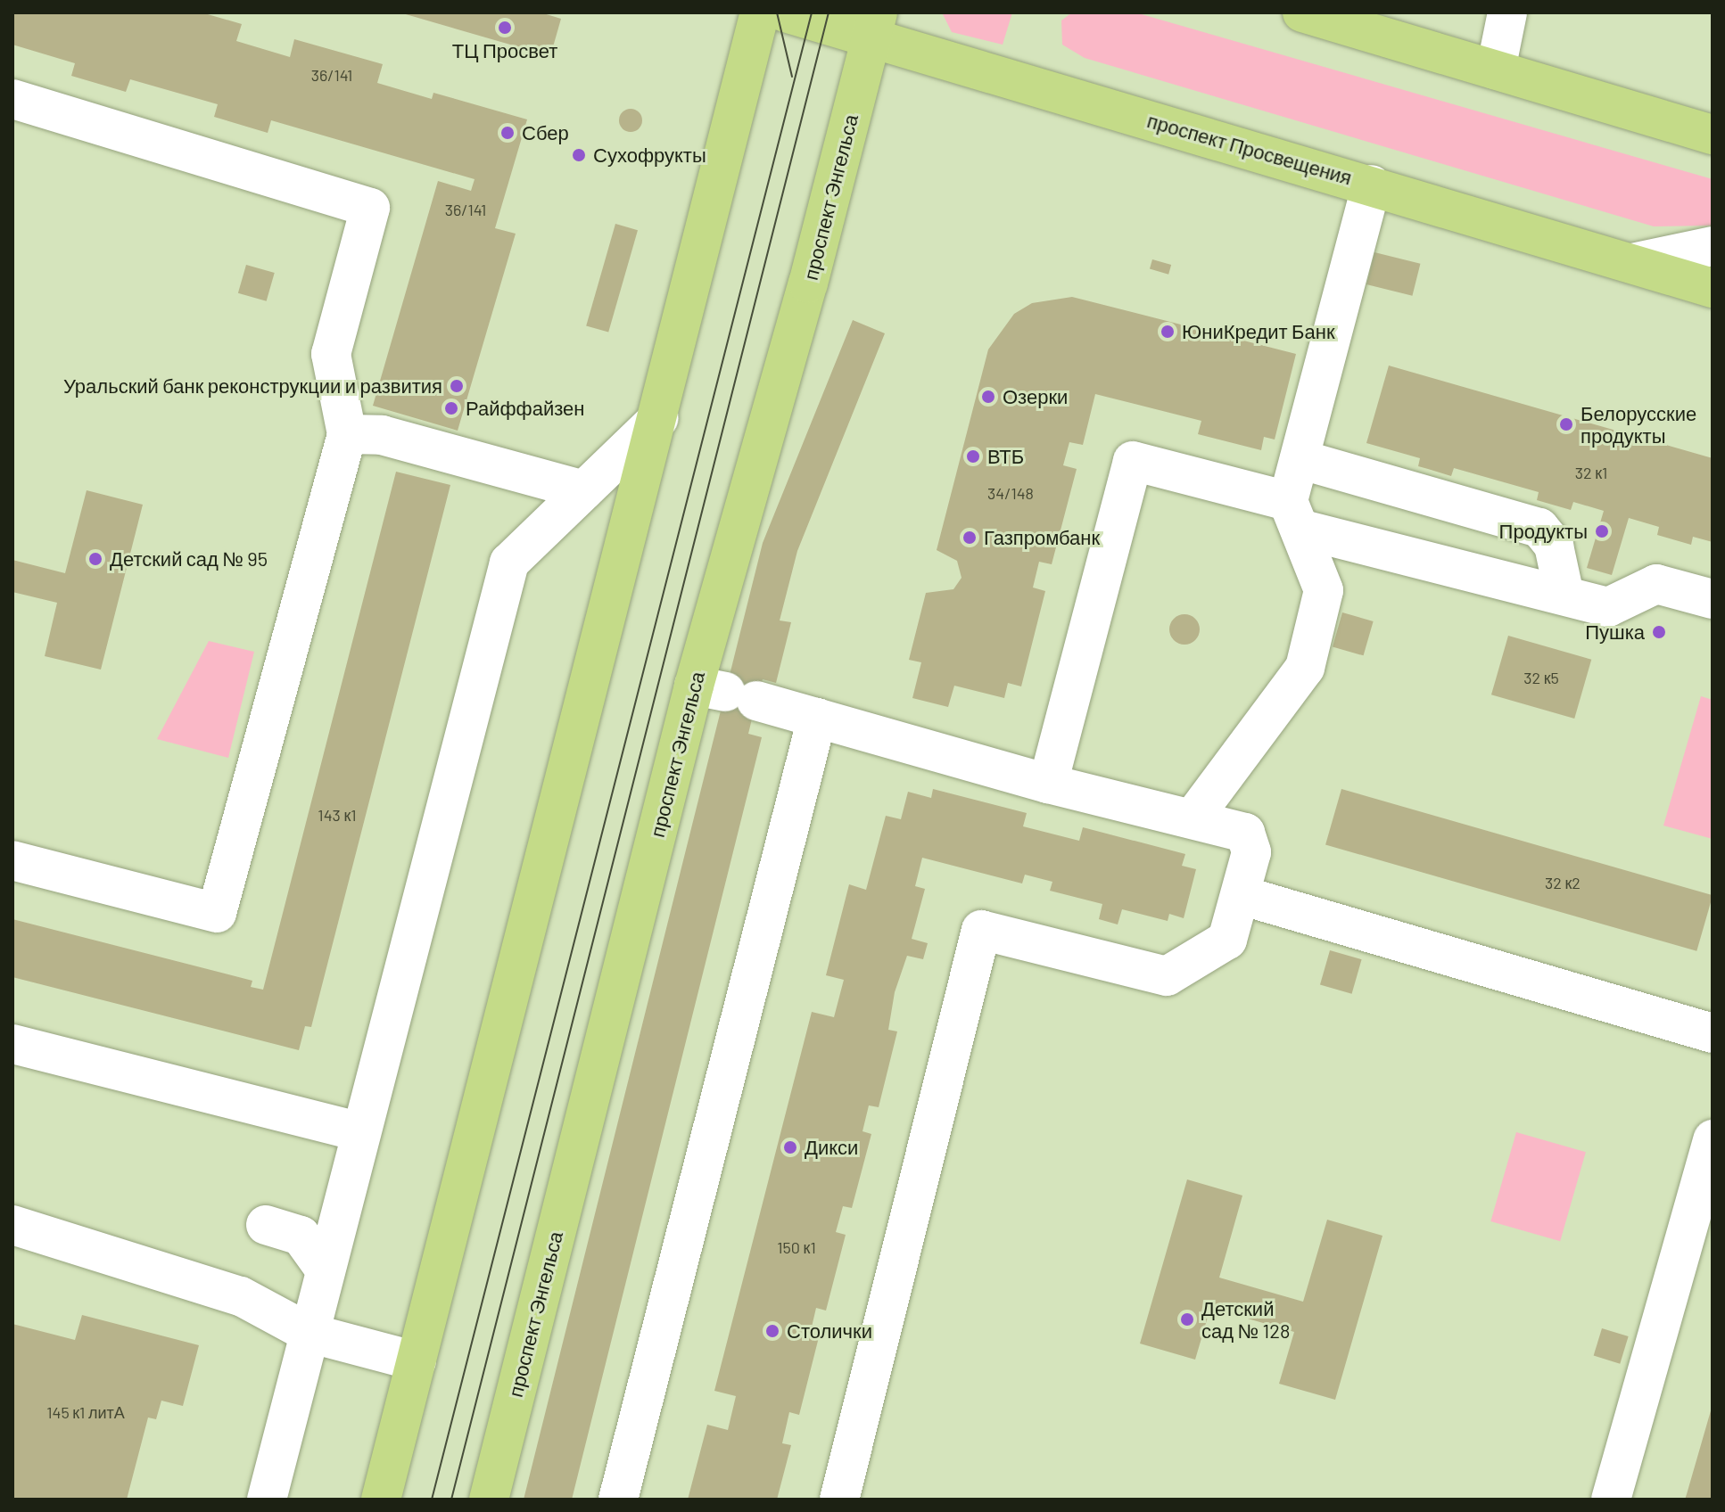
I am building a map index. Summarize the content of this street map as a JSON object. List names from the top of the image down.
{
  "streets": {
    "main road": ["проспект Просвещения", "проспект Энгельса"]
  },
  "crossings": [
    ["проспект Просвещения", "проспект Энгельса"]
  ],
  "places": [
    "ТЦ Просвет",
    "Сбер",
    "Сухофрукты",
    "ЮниКредит Банк",
    "Уральский банк реконструкции и развития",
    "Озерки",
    "Райффайзен",
    "Белорусские продукты",
    "ВТБ",
    "Продукты",
    "Газпромбанк",
    "Детский сад № 95",
    "Пушка",
    "Дикси",
    "Детский сад № 128",
    "Столички"
  ],
  "house_numbers": [
    "36/141",
    "36/141",
    "32 к1",
    "34/148",
    "32 к5",
    "143 к1",
    "32 к2",
    "150 к1",
    "145 к1 литА"
  ]
}
